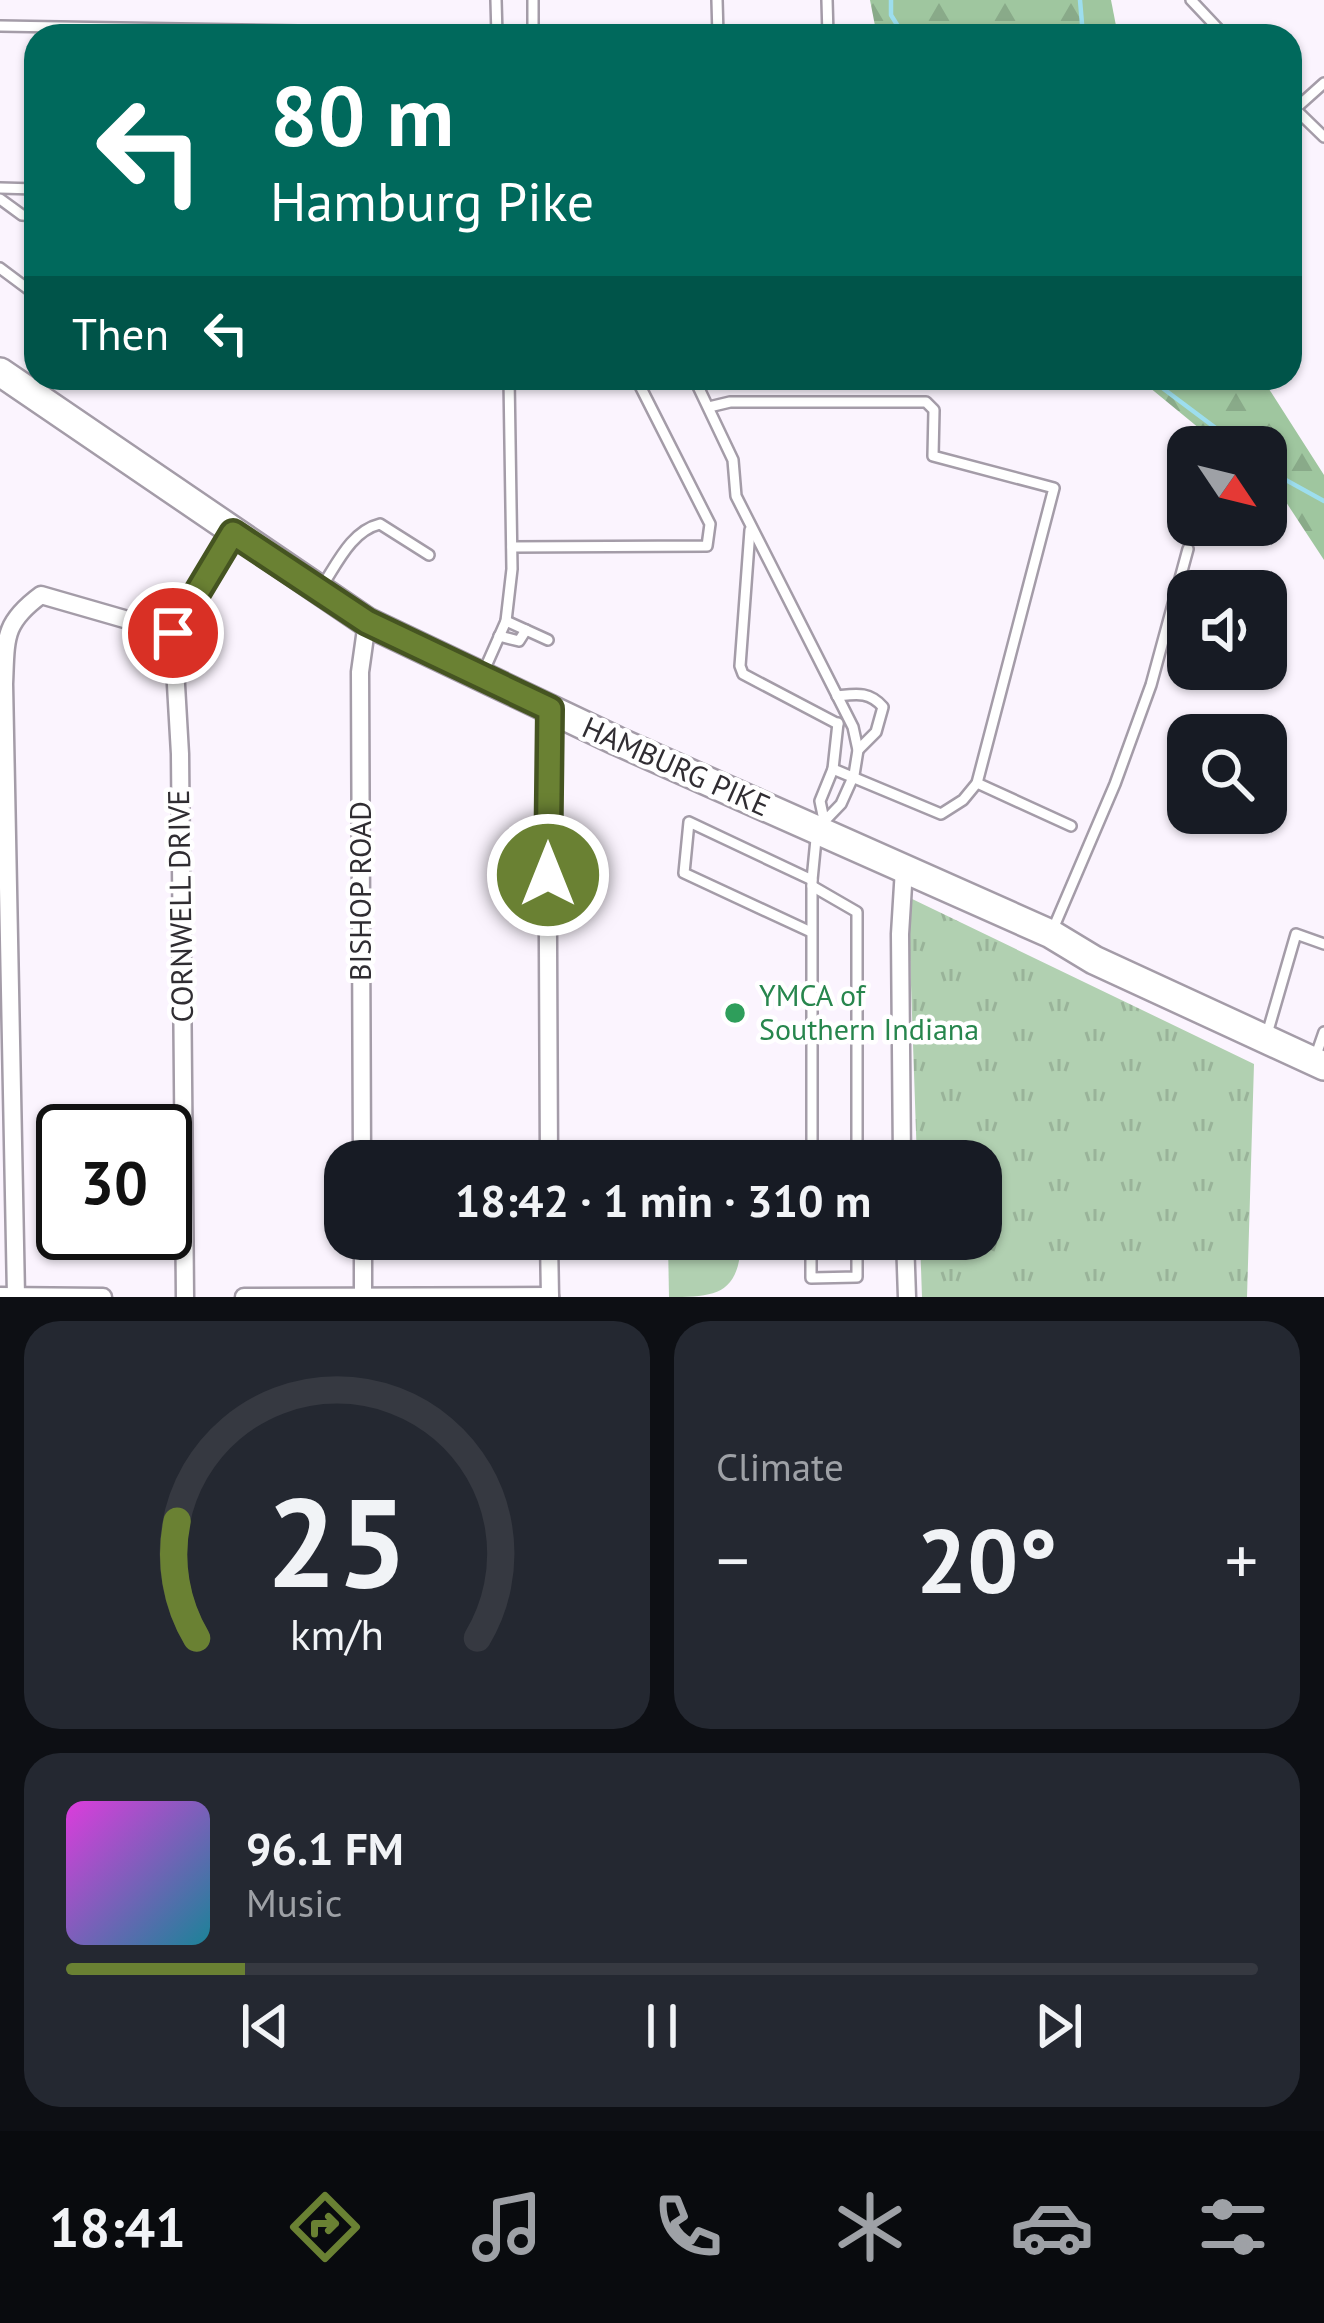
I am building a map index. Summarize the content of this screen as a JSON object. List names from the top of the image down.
{
  "streets": {
    "main road": ["HAMBURG PIKE"],
    "street": ["BISHOP ROAD", "CORNWELL DRIVE"]
  },
  "crossings": [
    ["HAMBURG PIKE", "BISHOP ROAD"]
  ],
  "places": ["YMCA of Southern Indiana"],
  "north": "bottom right",
  "page": {
    "turn": ["80 m", "Hamburg Pike"],
    "then": "Then",
    "limit": "30",
    "trip": "18:42 · 1 min · 310 m",
    "tile": "Climate",
    "heat": ["−", "20°", "+"],
    "song": ["96.1 FM", "Music"],
    "tabs": "18:41",
    "gauge": ["25", "km/h"]
  }
}
